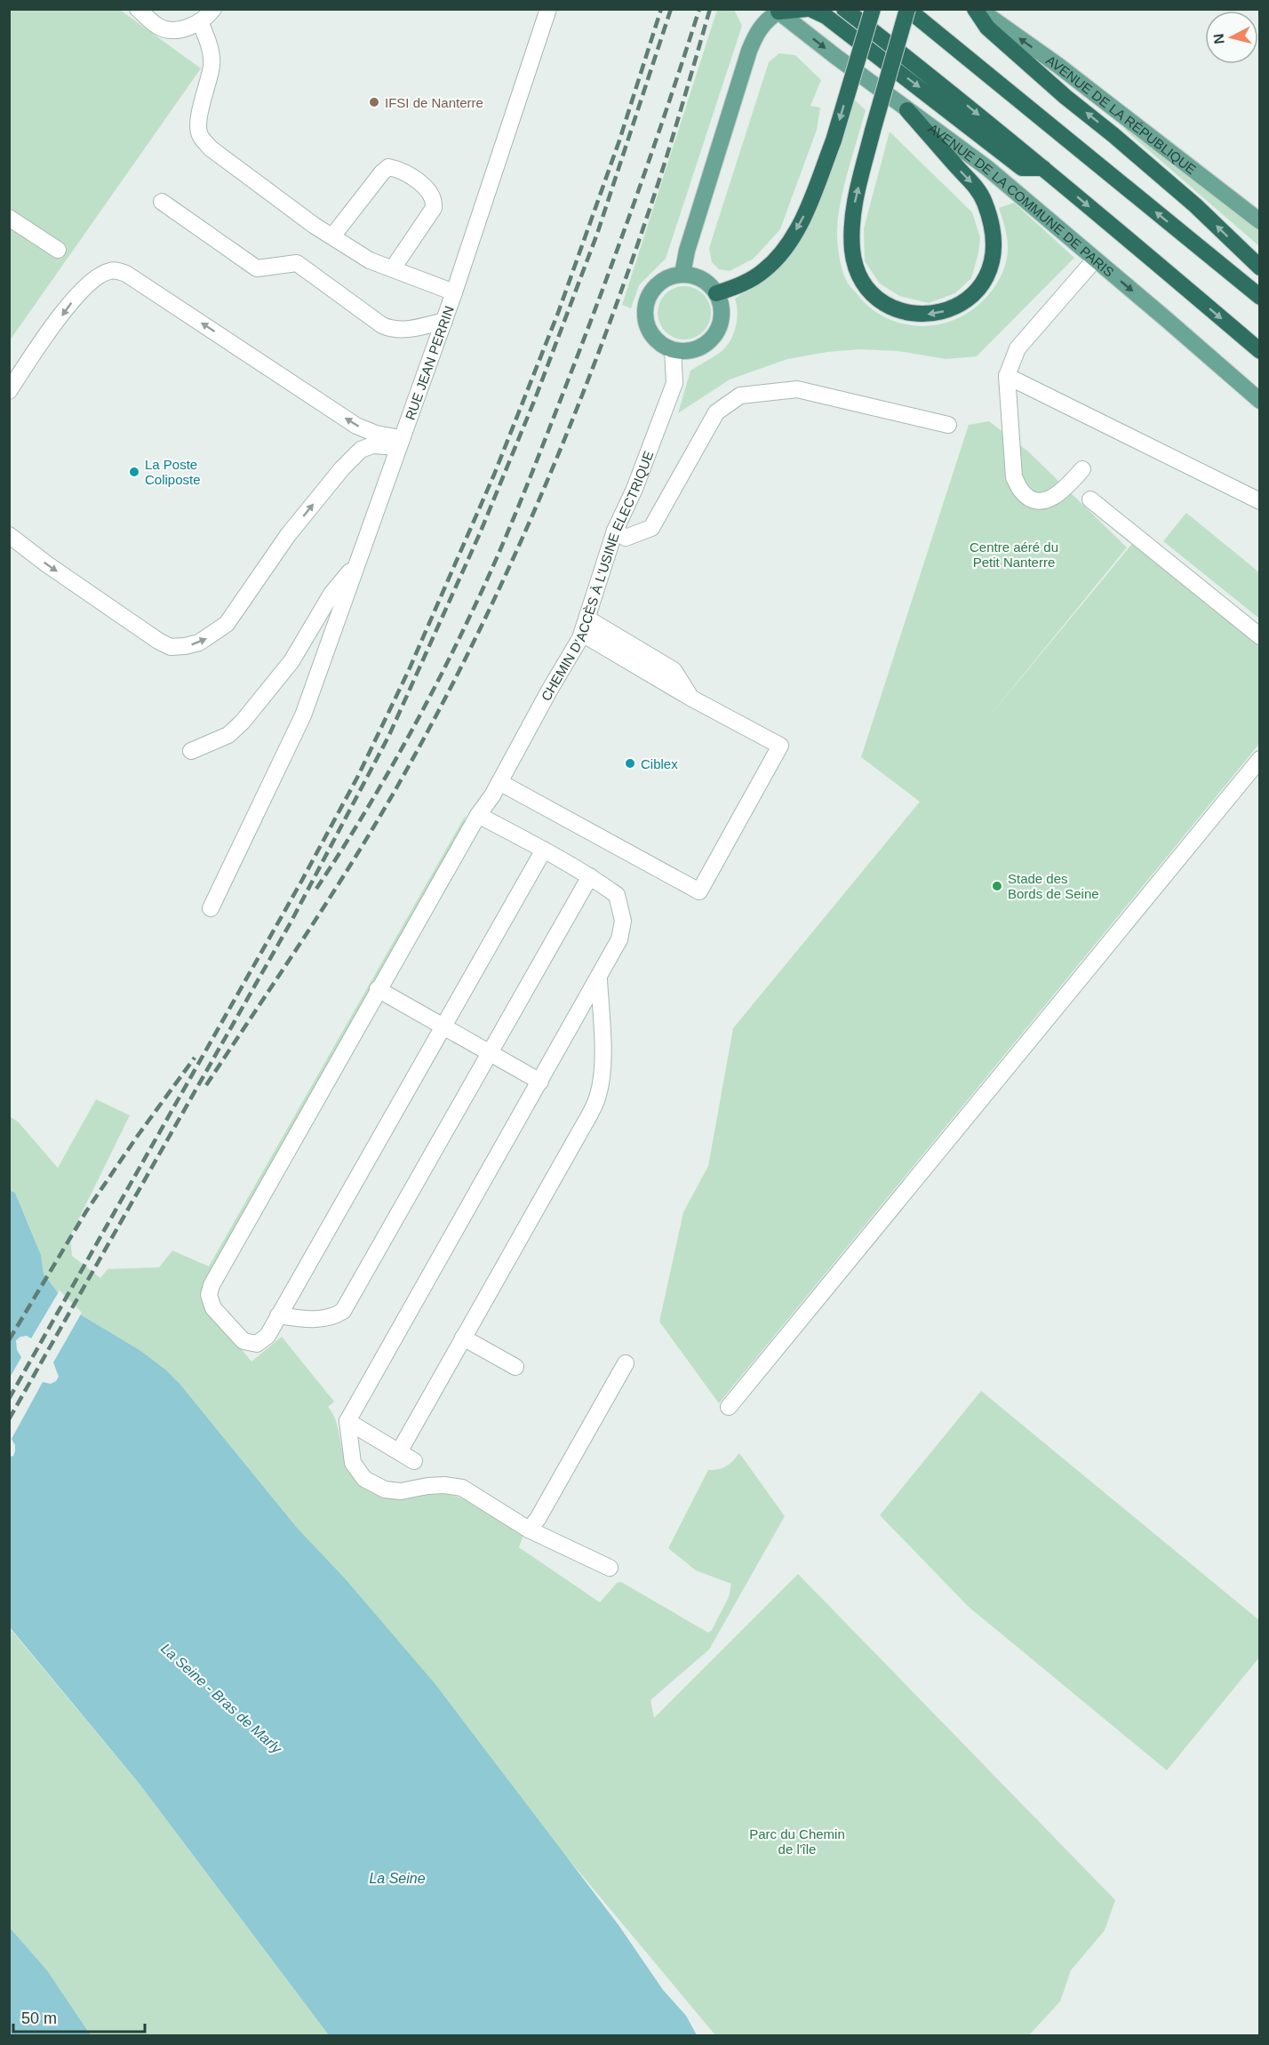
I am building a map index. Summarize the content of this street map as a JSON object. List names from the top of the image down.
{
  "streets": {
    "main road": ["AVENUE DE LA RÉPUBLIQUE", "AVENUE DE LA COMMUNE DE PARIS"],
    "street": ["RUE JEAN PERRIN", "CHEMIN D'ACCÈS À L'USINE ELECTRIQUE"]
  },
  "one_way": ["AVENUE DE LA RÉPUBLIQUE", "AVENUE DE LA COMMUNE DE PARIS"],
  "water": ["La Seine - Bras de Marly", "La Seine"],
  "parks": ["Centre aéré du Petit Nanterre", "Parc du Chemin de l'île"],
  "places": [
    "IFSI de Nanterre",
    "La Poste Coliposte",
    "Ciblex",
    "Stade des Bords de Seine"
  ],
  "scale_bar": "50 m",
  "north": "left"
}
